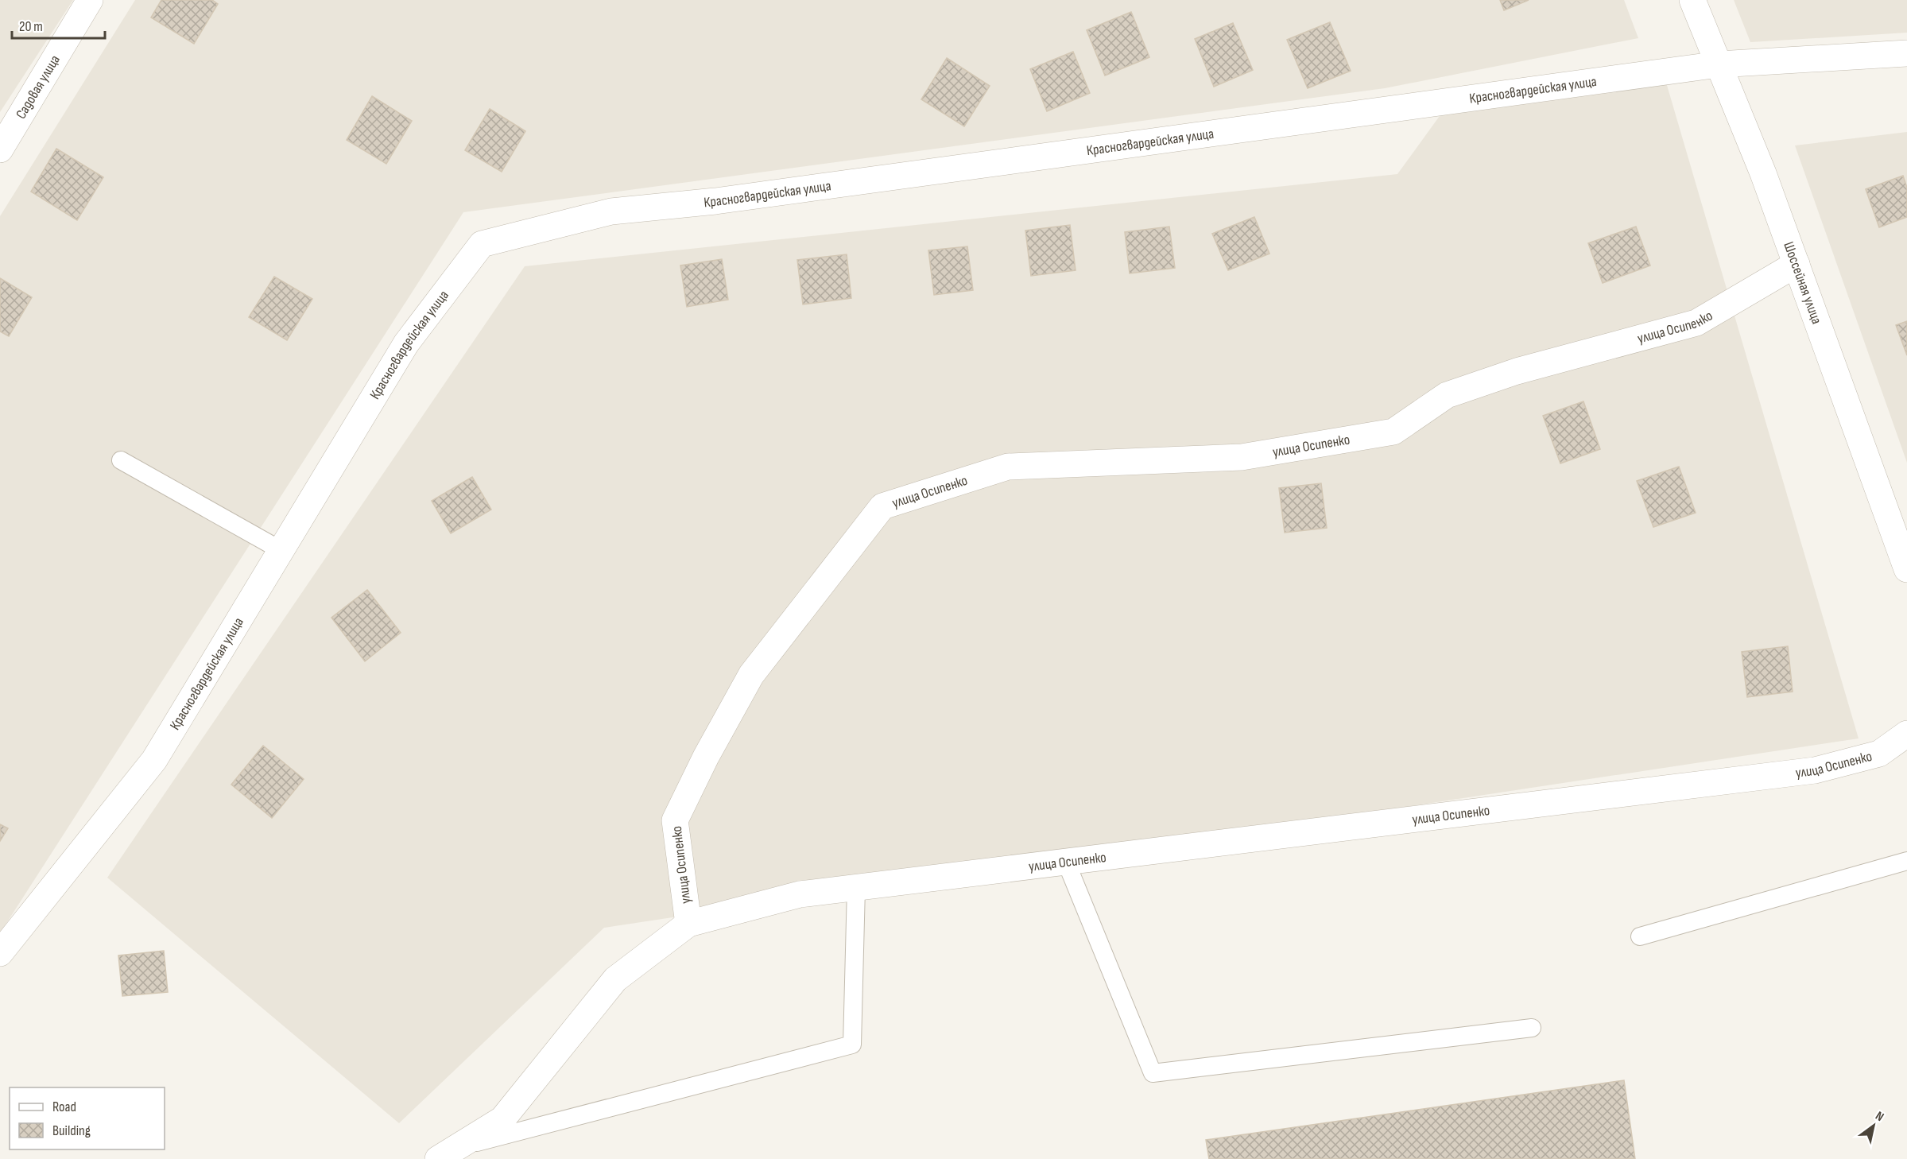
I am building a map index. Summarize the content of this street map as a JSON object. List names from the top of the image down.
{
  "streets": {
    "street": [
      "Садовая улица",
      "Красногвардейская улица",
      "Шоссейная улица",
      "улица Осипенко"
    ]
  },
  "crossings": [
    ["Красногвардейская улица", "Шоссейная улица"],
    ["Шоссейная улица", "улица Осипенко"]
  ],
  "legend": ["Road", "Building"],
  "scale_bar": "20 m",
  "north": "top right"
}
